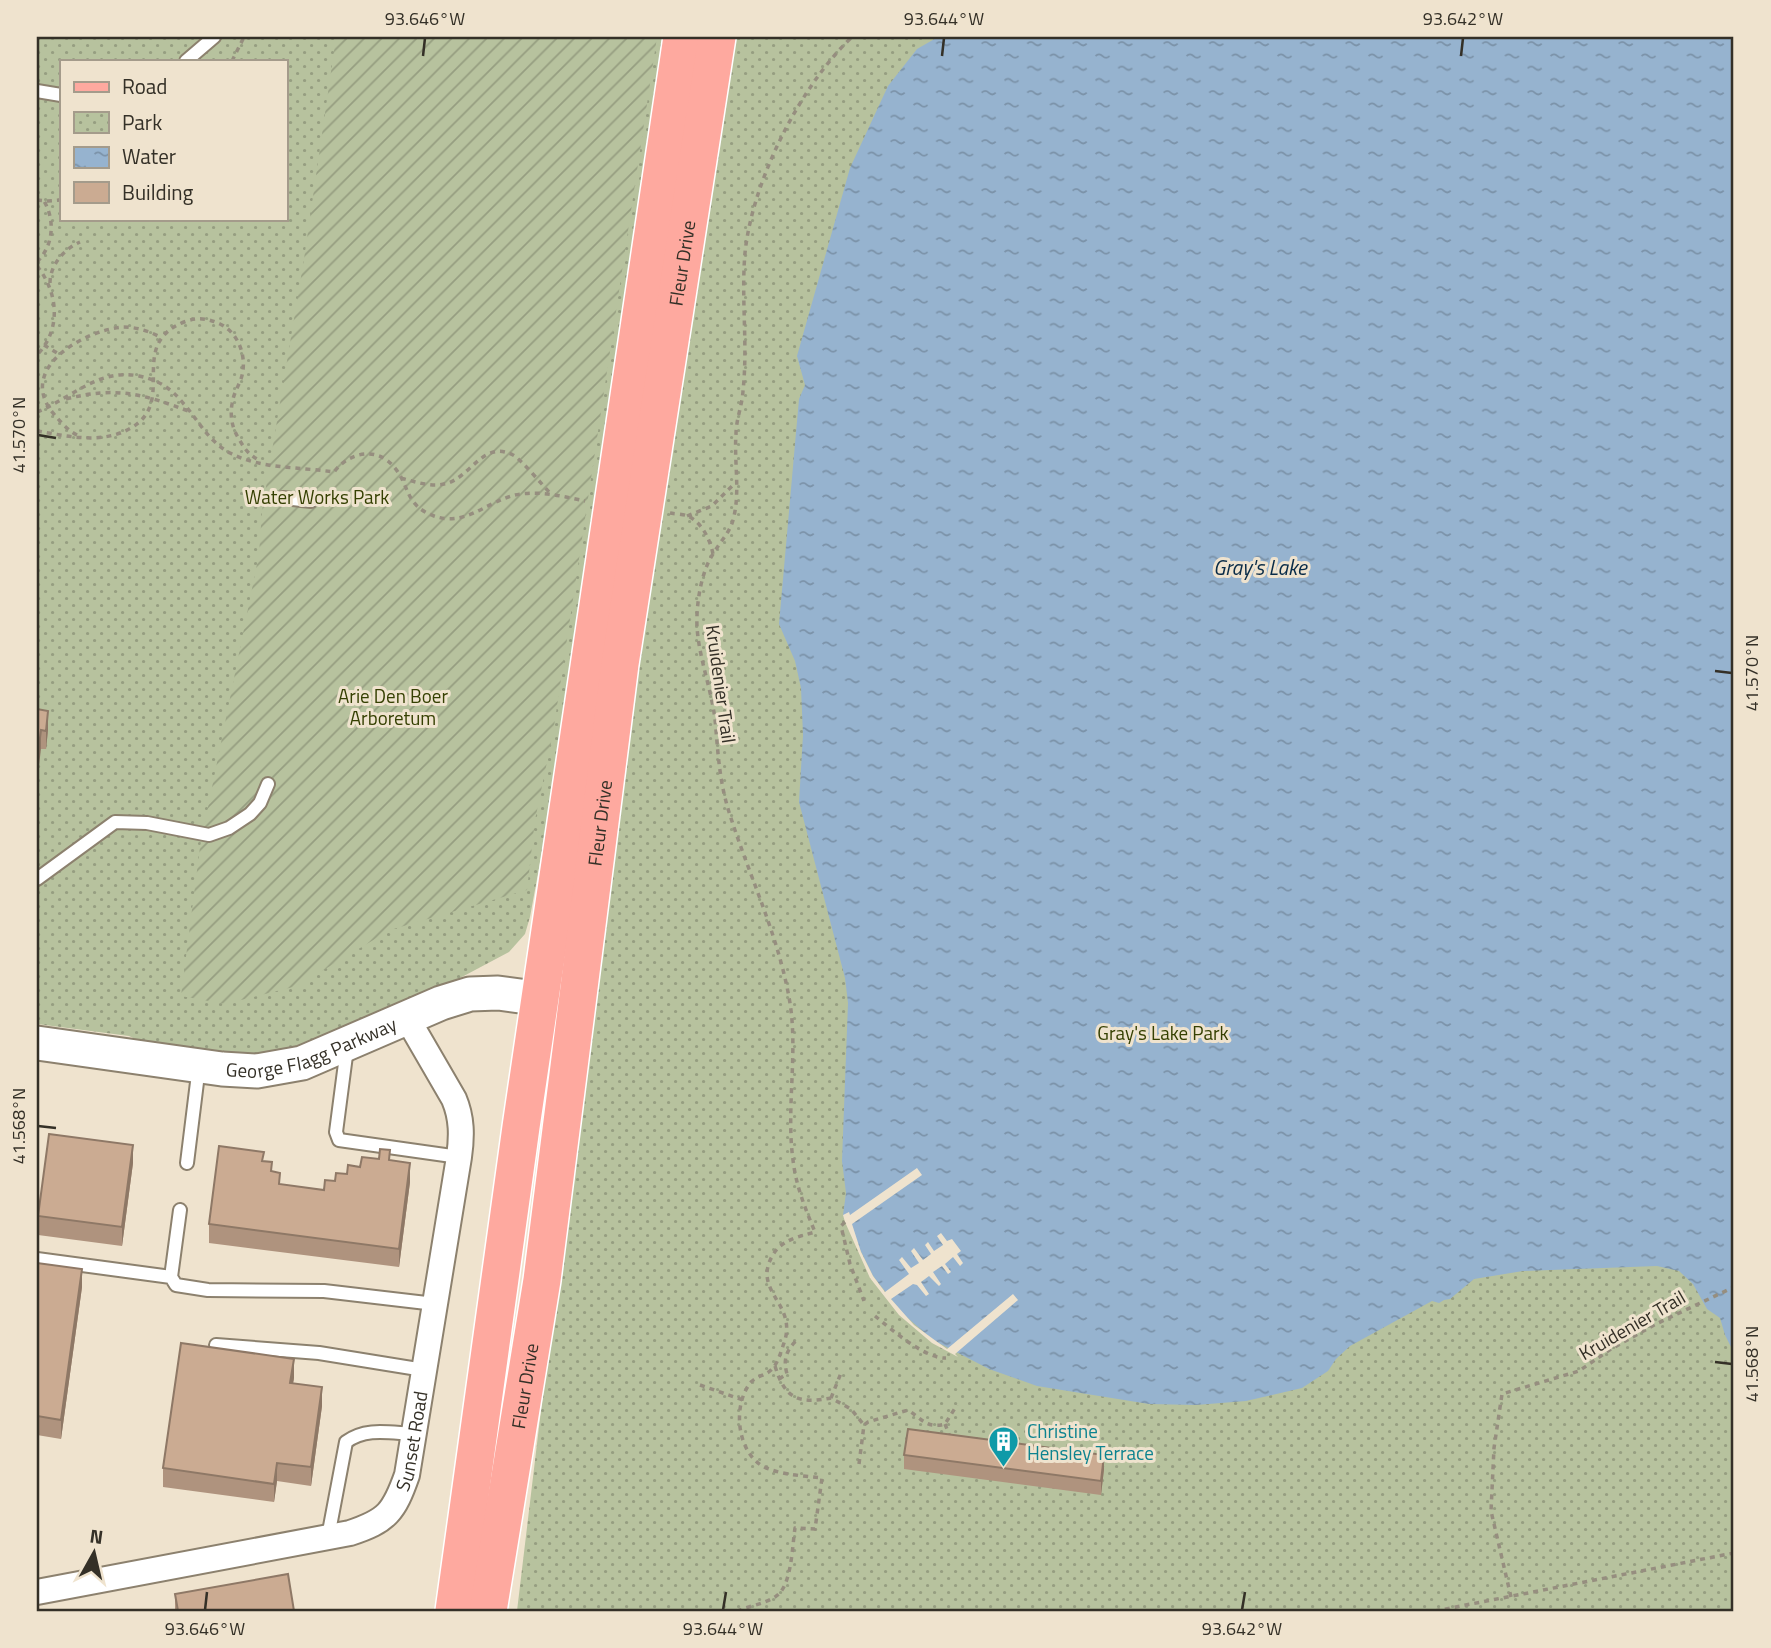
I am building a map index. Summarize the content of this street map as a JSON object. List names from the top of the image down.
{
  "streets": {
    "main road": ["Fleur Drive"],
    "street": ["George Flagg Parkway", "Sunset Road"],
    "path": ["Kruidenier Trail"]
  },
  "crossings": [
    ["Fleur Drive", "George Flagg Parkway"],
    ["George Flagg Parkway", "Sunset Road"]
  ],
  "water": ["Gray's Lake"],
  "parks": ["Water Works Park", "Arie Den Boer Arboretum", "Gray's Lake Park"],
  "places": {
    "building": ["Christine Hensley Terrace"]
  },
  "legend": [
    "Road",
    "Park",
    "Water",
    "Building"
  ],
  "north": "top",
  "coordinates": [
    "93.646°W",
    "93.644°W",
    "93.642°W",
    "41.570°N",
    "41.568°N"
  ]
}
